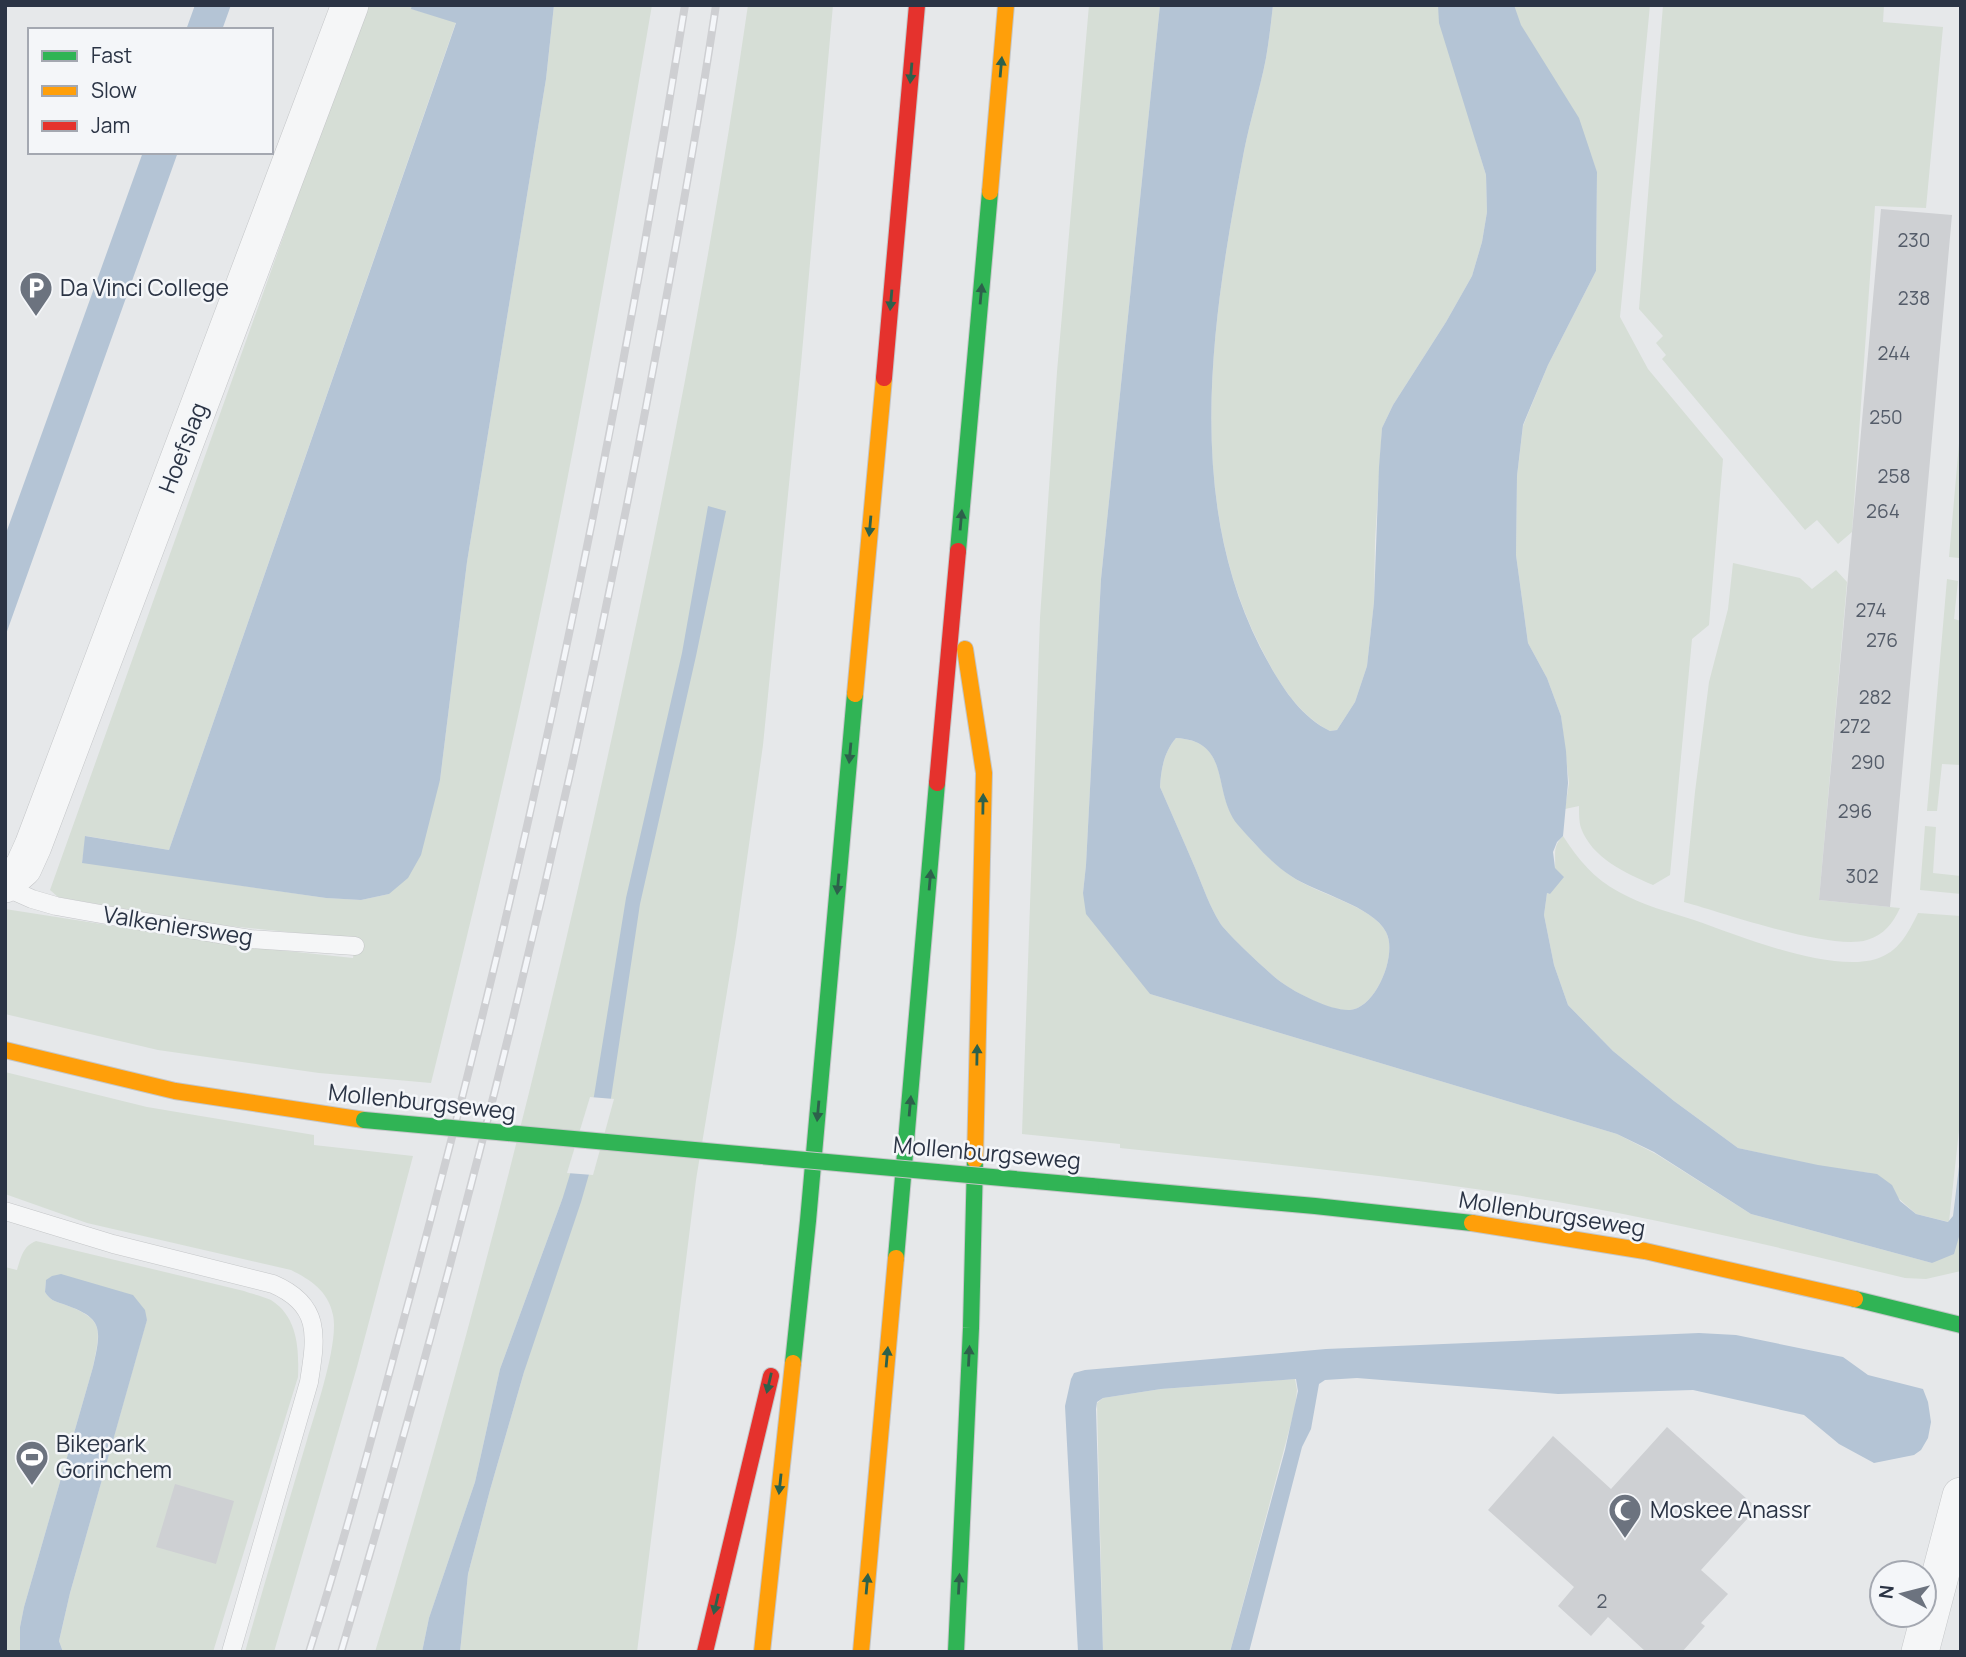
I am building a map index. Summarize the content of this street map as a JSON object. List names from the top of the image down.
{
  "streets": {
    "main road": ["Mollenburgseweg"],
    "street": ["Hoefslag"],
    "lane": ["Valkeniersweg"]
  },
  "crossings": [
    ["Hoefslag", "Valkeniersweg"]
  ],
  "places": {
    "parking": ["Da Vinci College"],
    "sports": ["Bikepark Gorinchem"],
    "mosque": ["Moskee Anassr"]
  },
  "house_numbers": [
    "230",
    "238",
    "244",
    "250",
    "258",
    "264",
    "274",
    "276",
    "282",
    "272",
    "290",
    "296",
    "302",
    "2"
  ],
  "legend": ["Fast", "Slow", "Jam"],
  "north": "left"
}
